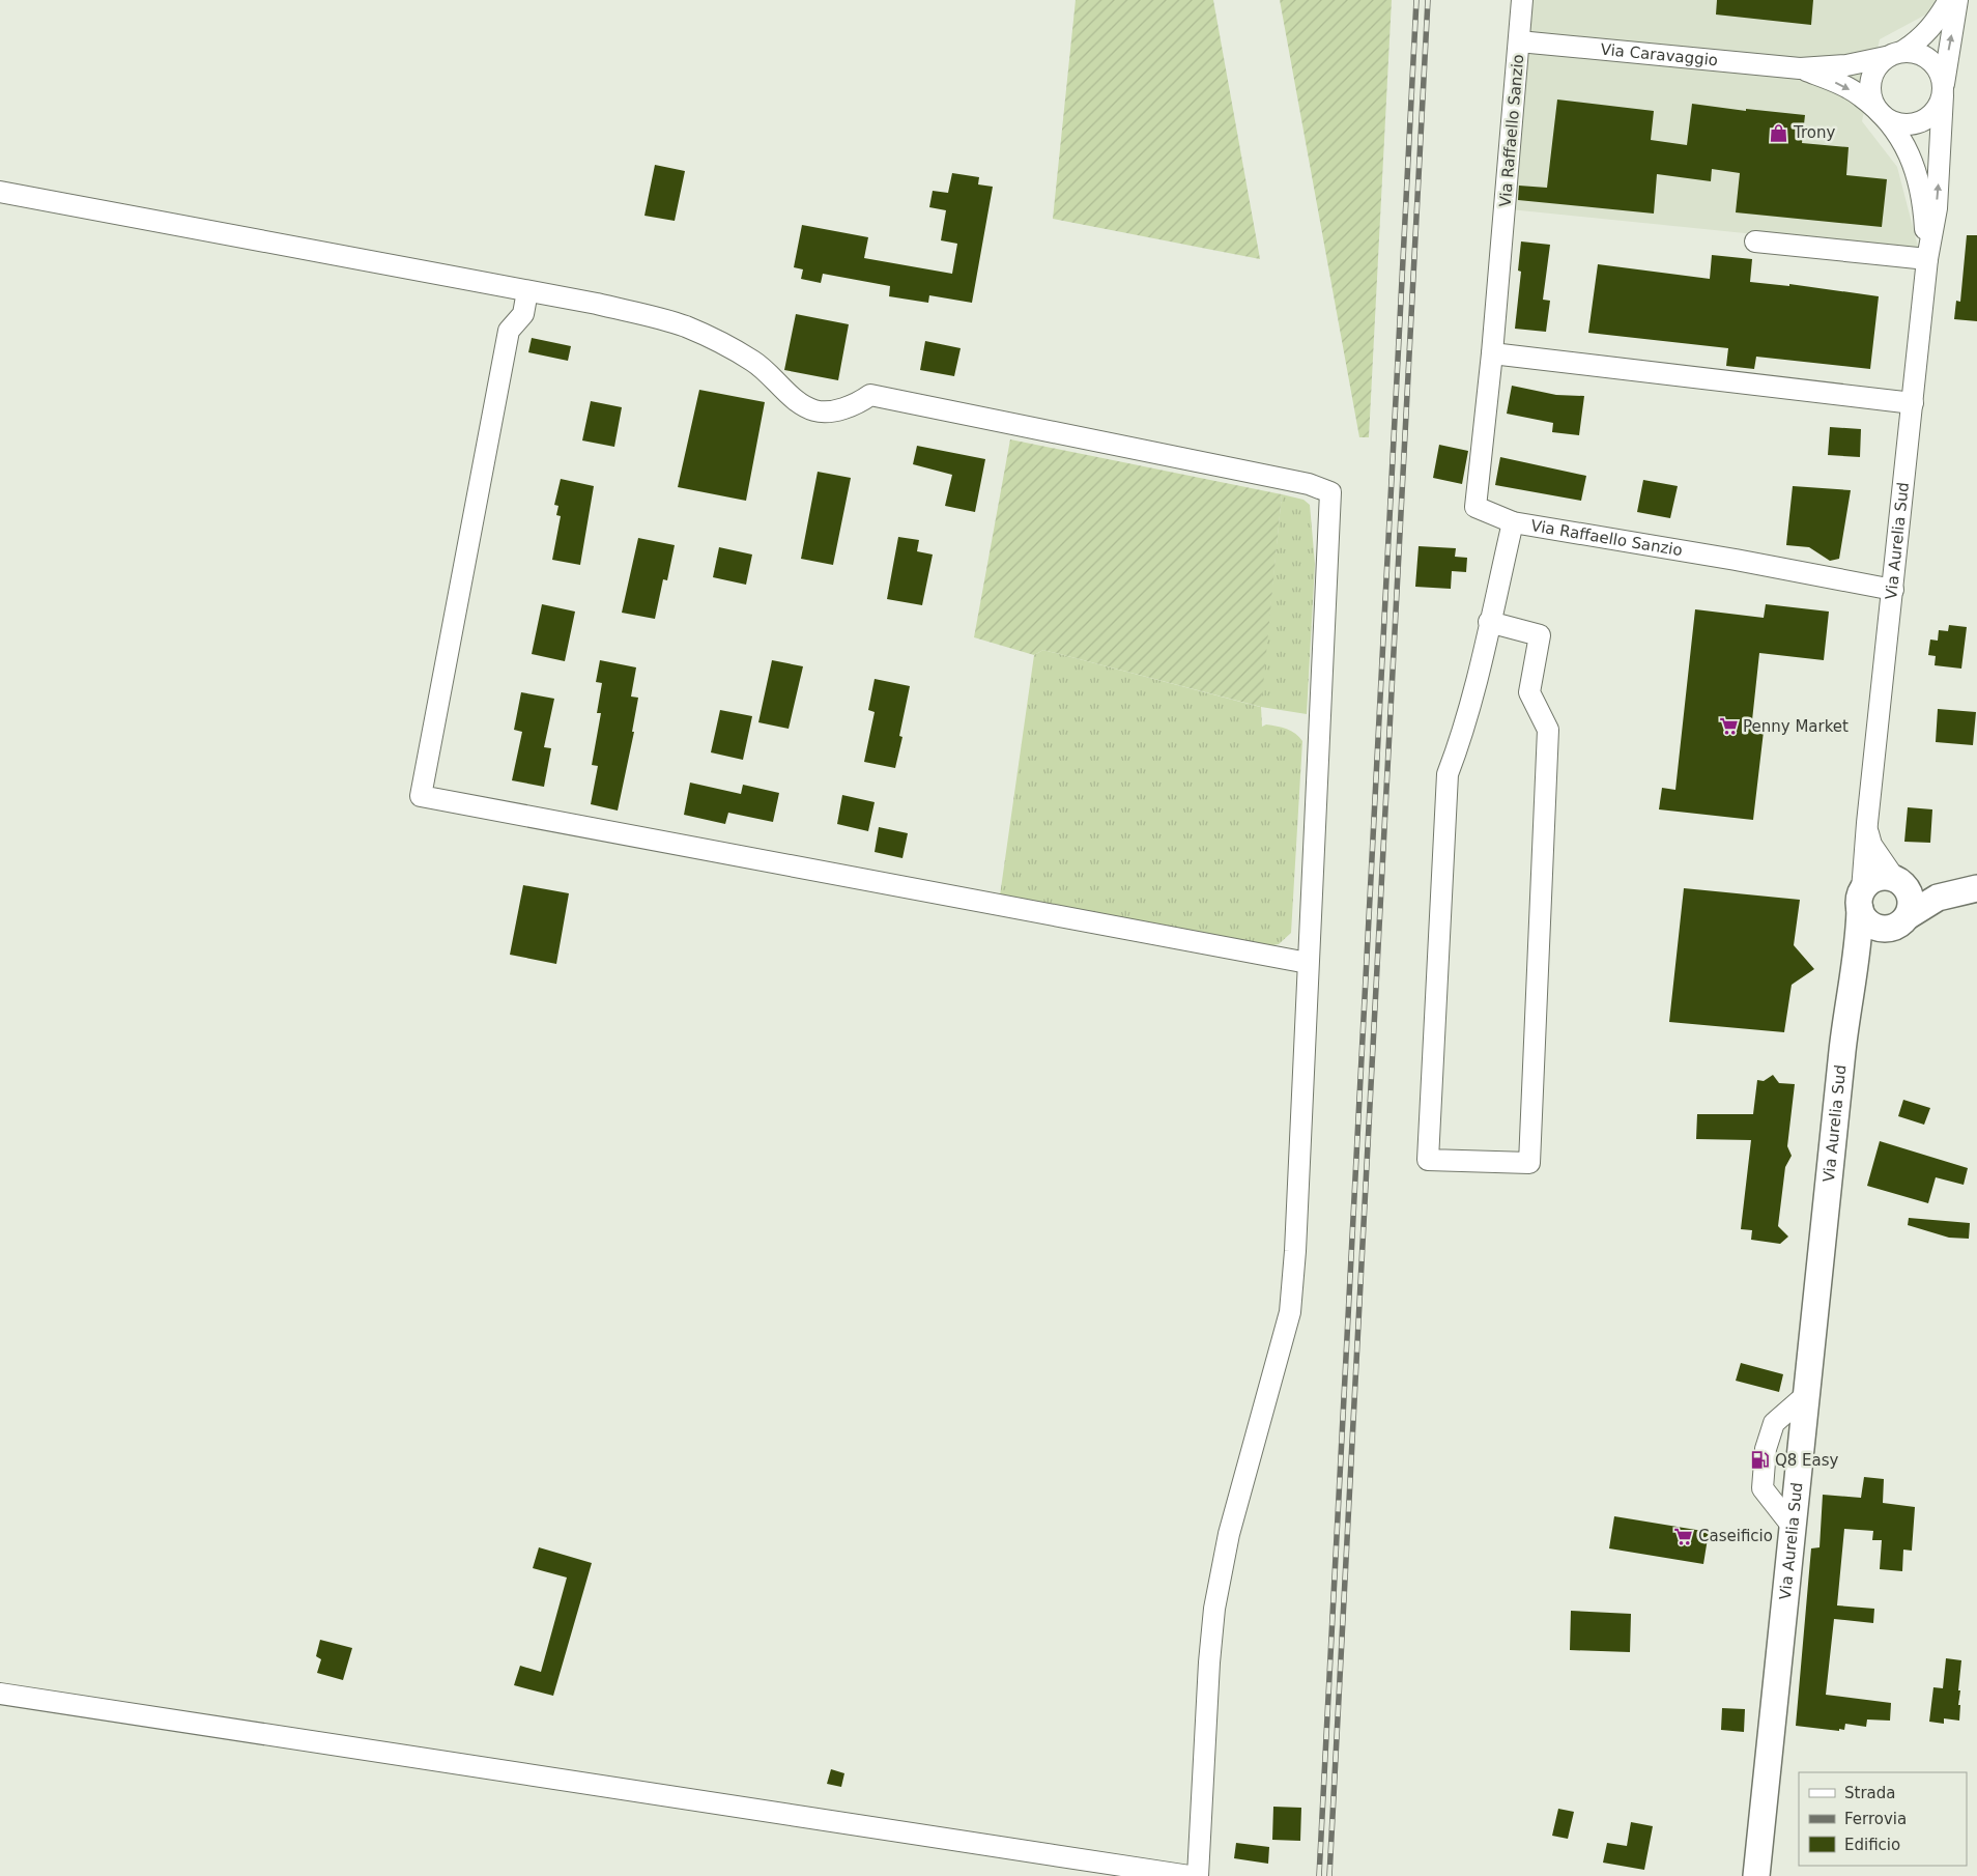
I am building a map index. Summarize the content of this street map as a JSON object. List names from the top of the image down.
{
  "streets": {
    "main road": ["Via Aurelia Sud"],
    "street": ["Via Caravaggio", "Via Raffaello Sanzio"]
  },
  "crossings": [
    ["Via Caravaggio", "Via Raffaello Sanzio"],
    ["Via Caravaggio", "Via Aurelia Sud"],
    ["Via Raffaello Sanzio", "Via Aurelia Sud"]
  ],
  "places": {
    "shop": ["Trony"],
    "supermarket": ["Penny Market", "Caseificio"],
    "fuel station": ["Q8 Easy"]
  },
  "legend": ["Strada", "Ferrovia", "Edificio"]
}
